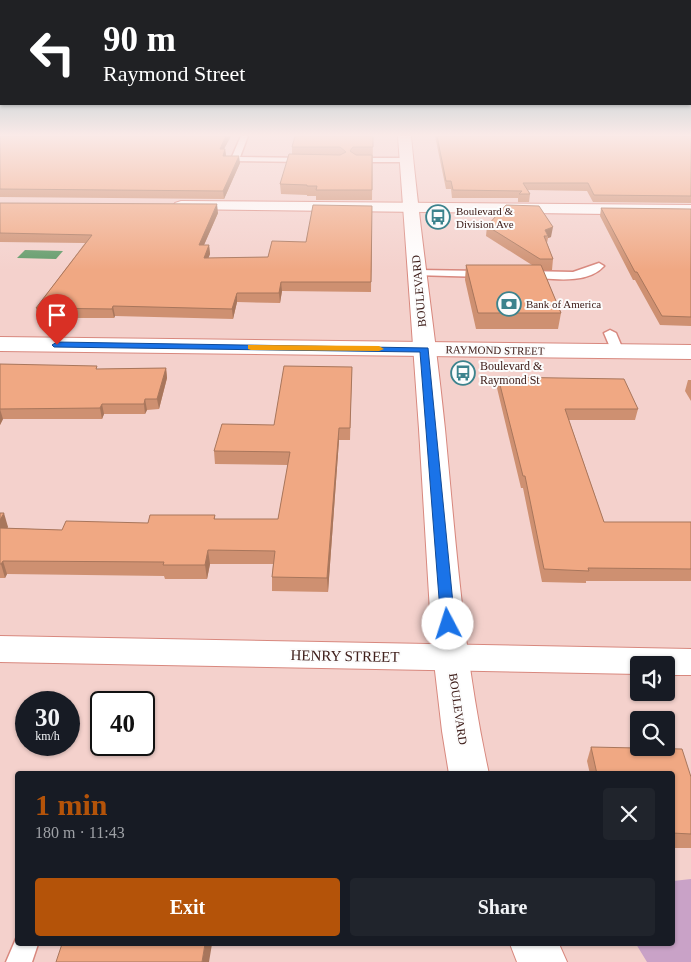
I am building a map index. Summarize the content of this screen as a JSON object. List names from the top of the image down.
{
  "streets": {
    "street": ["BOULEVARD", "RAYMOND STREET", "HENRY STREET"]
  },
  "crossings": [
    ["BOULEVARD", "RAYMOND STREET"],
    ["BOULEVARD", "HENRY STREET"]
  ],
  "places": {
    "bus stop": ["Boulevard & Division Ave", "Boulevard & Raymond St"],
    "bank": ["Bank of America"]
  },
  "page": {
    "turn": ["90 m", "Raymond Street"],
    "speed": "30 km/h",
    "limit": "40",
    "heading": ["1 min", "180 m · 11:43"],
    "buttons": ["Exit", "Share"]
  }
}
